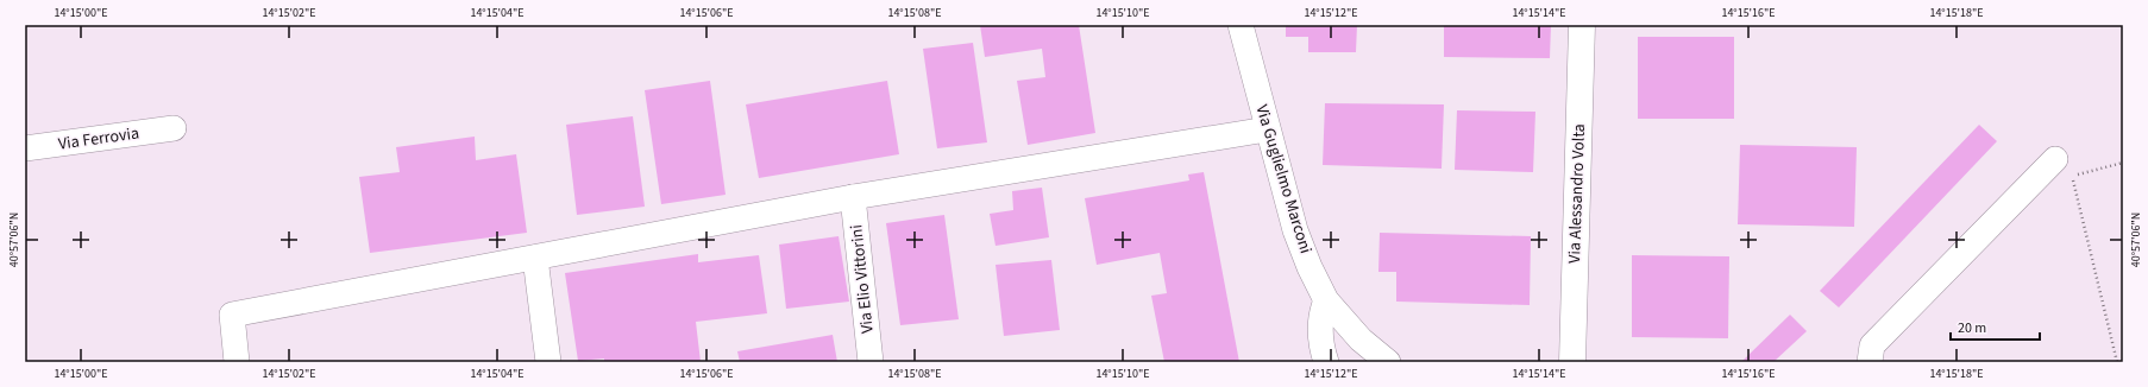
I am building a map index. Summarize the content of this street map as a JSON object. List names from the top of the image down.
{
  "streets": {
    "street": [
      "Via Ferrovia",
      "Via Guglielmo Marconi",
      "Via Alessandro Volta",
      "Via Elio Vittorini"
    ]
  },
  "scale_bar": "20 m",
  "coordinates": [
    "14°15'00\"E",
    "14°15'02\"E",
    "14°15'04\"E",
    "14°15'06\"E",
    "14°15'08\"E",
    "14°15'10\"E",
    "14°15'12\"E",
    "14°15'14\"E",
    "14°15'16\"E",
    "14°15'18\"E",
    "40°57'06\"N"
  ]
}
